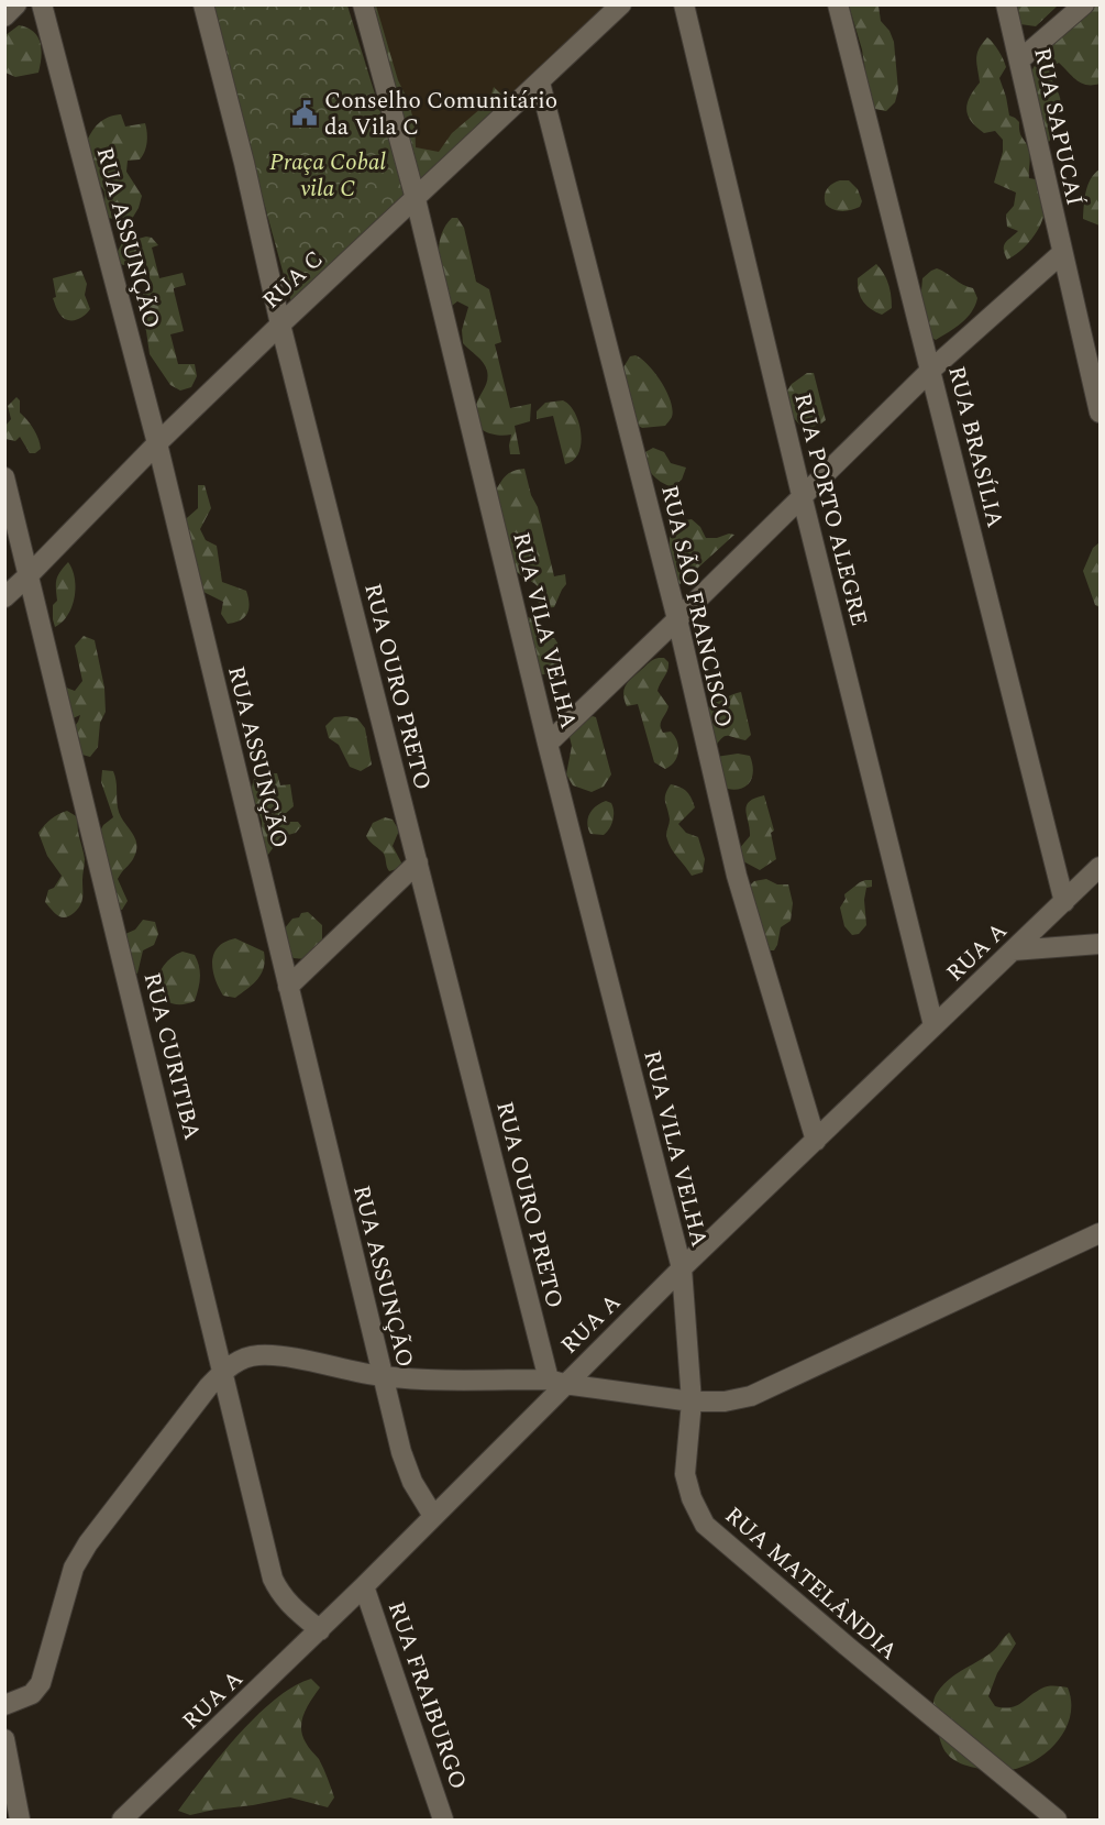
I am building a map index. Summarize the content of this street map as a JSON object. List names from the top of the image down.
{
  "streets": {
    "street": [
      "RUA SAPUCAÍ",
      "RUA ASSUNÇÃO",
      "RUA C",
      "RUA BRASÍLIA",
      "RUA PORTO ALEGRE",
      "RUA SÃO FRANCISCO",
      "RUA VILA VELHA",
      "RUA OURO PRETO",
      "RUA A",
      "RUA CURITIBA",
      "RUA MATELÂNDIA",
      "RUA FRAIBURGO"
    ]
  },
  "crossings": [
    ["RUA ASSUNÇÃO", "RUA C"],
    ["RUA ASSUNÇÃO", "RUA A"],
    ["RUA C", "RUA SÃO FRANCISCO"],
    ["RUA C", "RUA VILA VELHA"],
    ["RUA C", "RUA OURO PRETO"],
    ["RUA C", "RUA CURITIBA"],
    ["RUA BRASÍLIA", "RUA A"],
    ["RUA PORTO ALEGRE", "RUA A"],
    ["RUA SÃO FRANCISCO", "RUA A"],
    ["RUA VILA VELHA", "RUA A"],
    ["RUA VILA VELHA", "RUA MATELÂNDIA"],
    ["RUA OURO PRETO", "RUA A"],
    ["RUA A", "RUA CURITIBA"],
    ["RUA A", "RUA MATELÂNDIA"],
    ["RUA A", "RUA FRAIBURGO"]
  ],
  "parks": ["Praça Cobal vila C"],
  "places": {
    "public building": ["Conselho Comunitário da Vila C"]
  }
}
